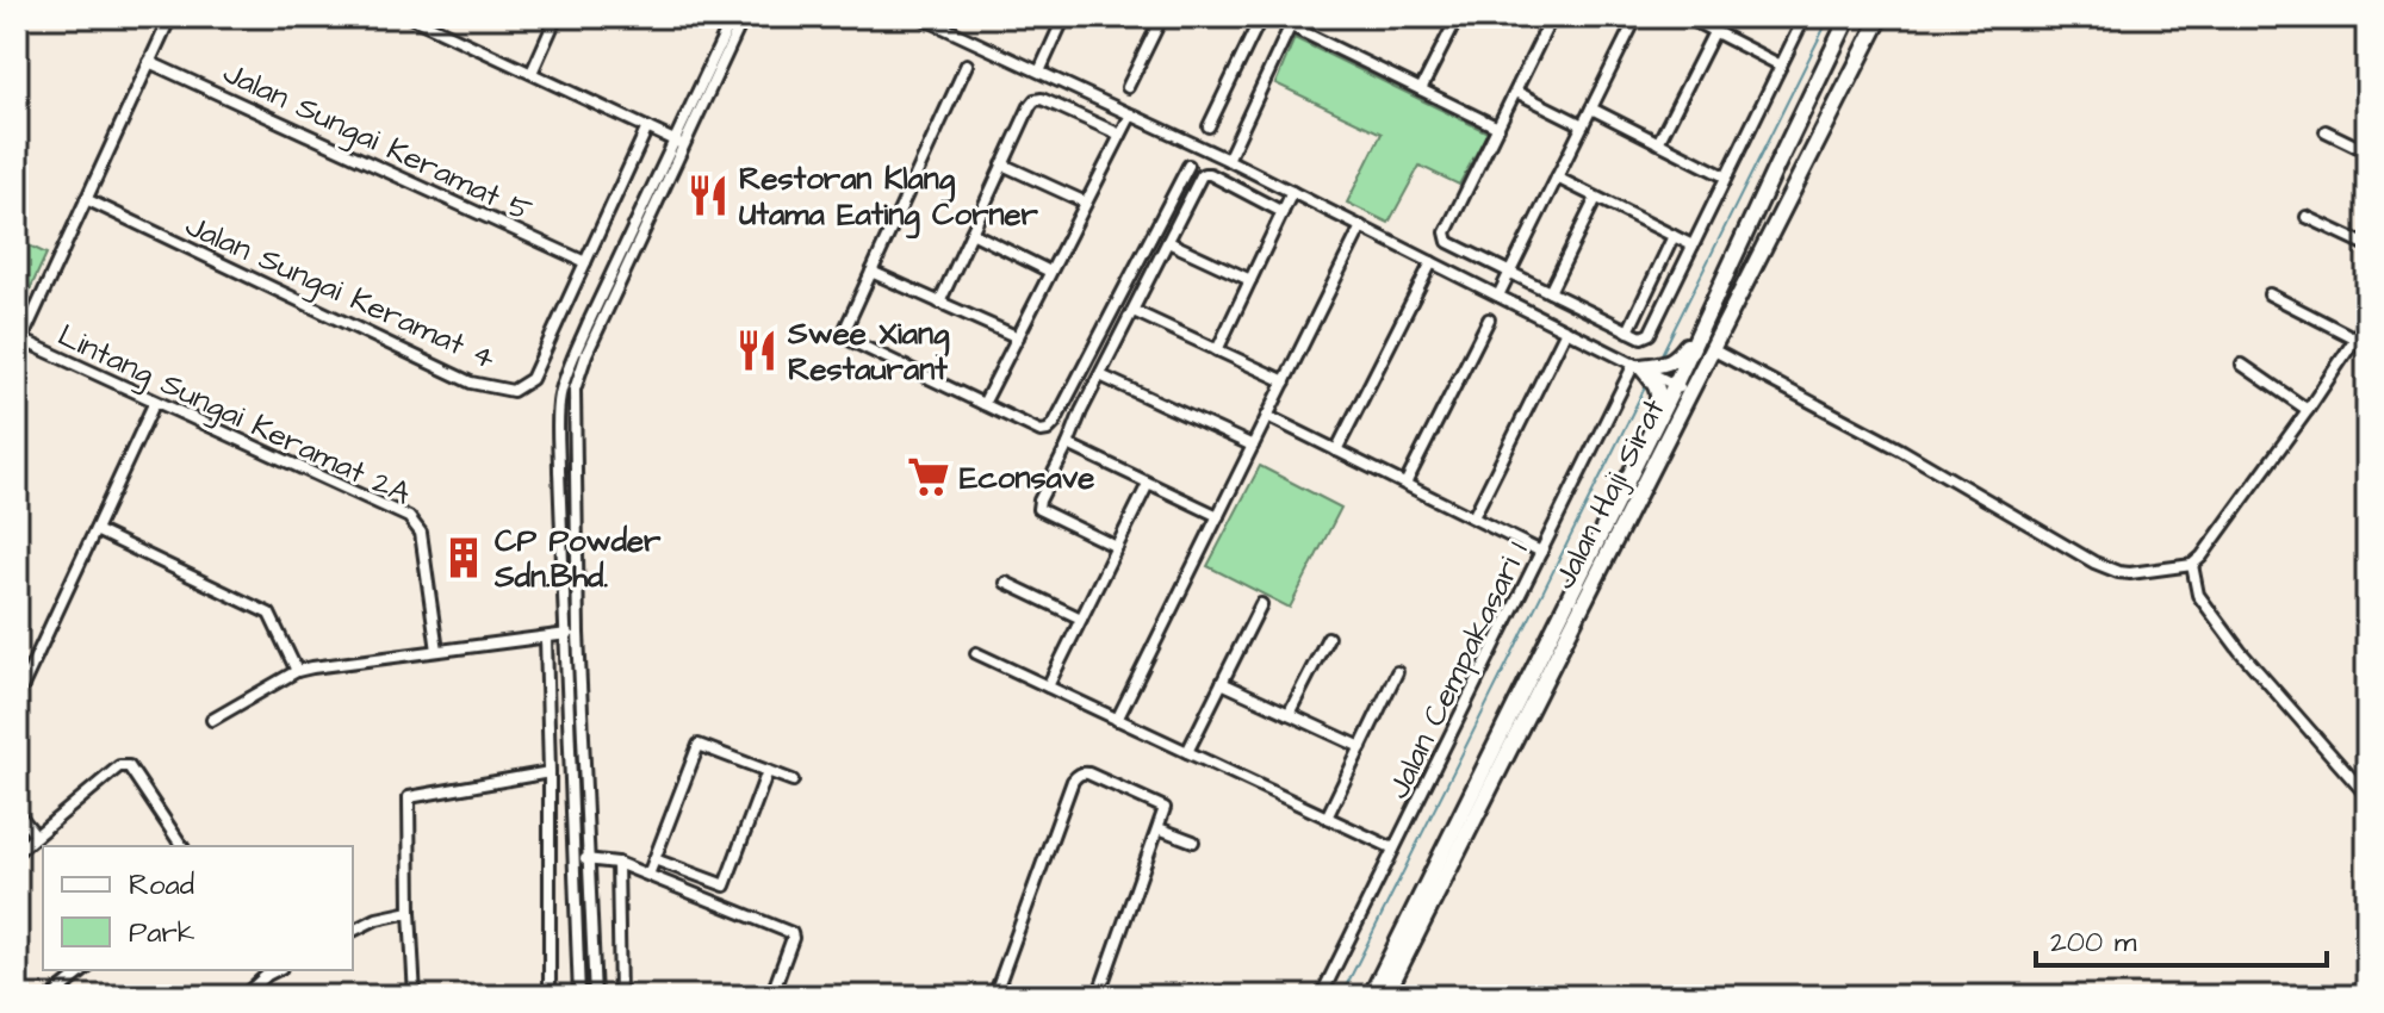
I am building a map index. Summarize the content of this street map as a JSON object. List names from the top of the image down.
{
  "streets": {
    "main road": ["Jalan Haji Sirat"],
    "street": [
      "Jalan Sungai Keramat 5",
      "Jalan Sungai Keramat 4",
      "Lintang Sungai Keramat 2A",
      "Jalan Cempakasari 1"
    ]
  },
  "crossings": [
    ["Jalan Sungai Keramat 5", "Jalan Sungai Keramat 4"]
  ],
  "places": {
    "restaurant": ["Restoran Klang Utama Eating Corner", "Swee Xiang Restaurant"],
    "supermarket": ["Econsave"],
    "building": ["CP Powder Sdn.Bhd."]
  },
  "legend": ["Road", "Park"],
  "scale_bar": "200 m"
}
